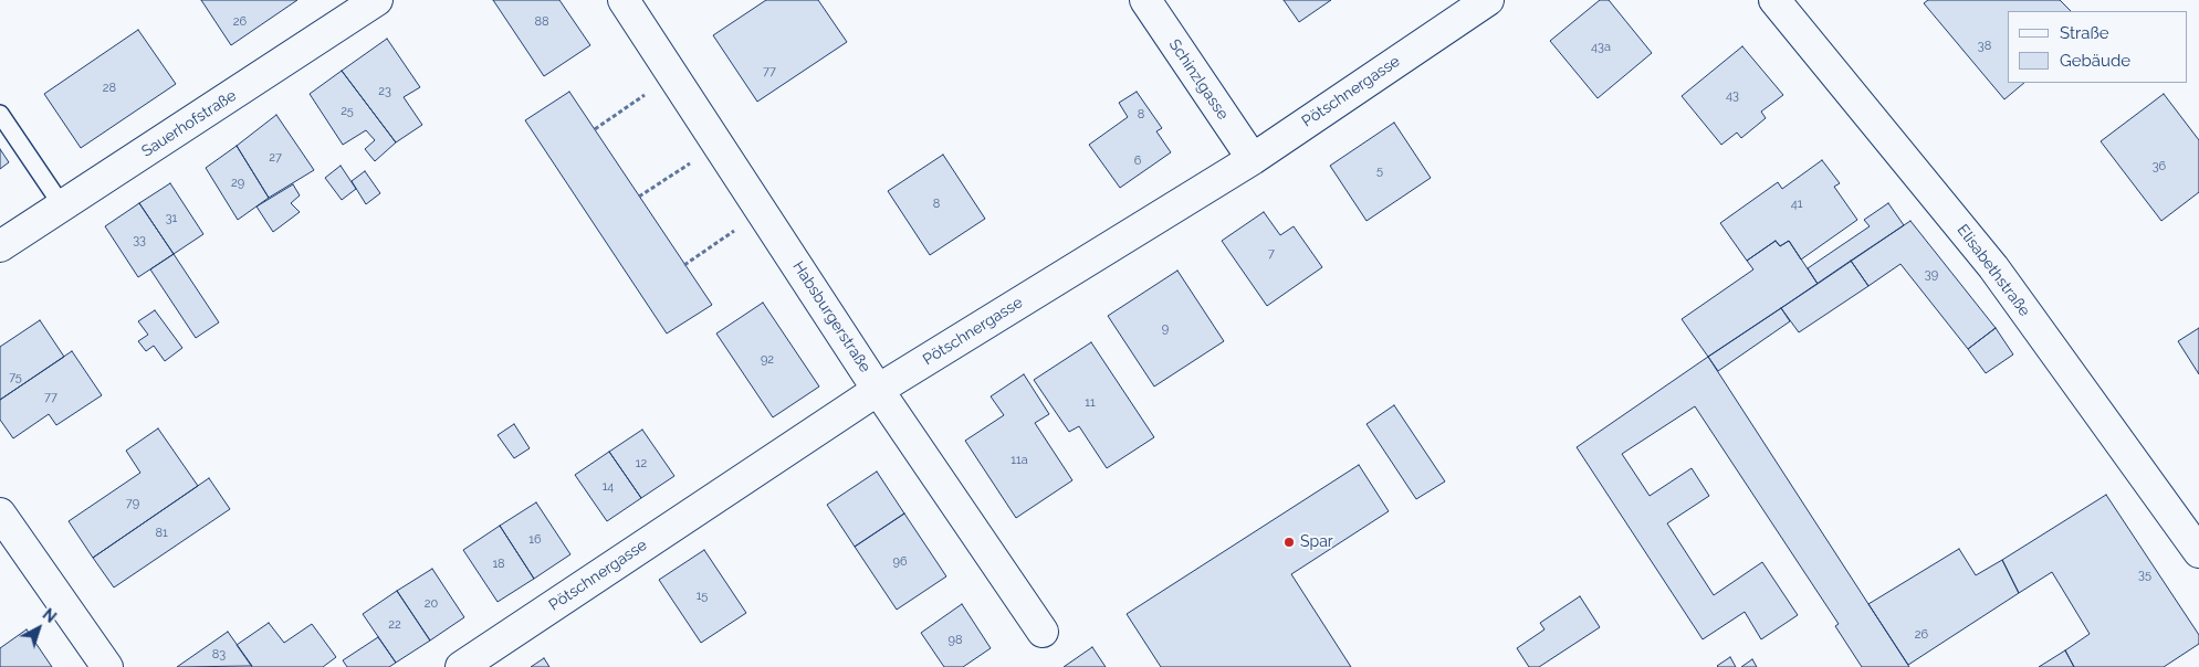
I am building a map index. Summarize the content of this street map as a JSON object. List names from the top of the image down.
{
  "streets": {
    "street": [
      "Schinzlgasse",
      "Pötschnergasse",
      "Sauerhofstraße",
      "Elisabethstraße",
      "Habsburgerstraße"
    ]
  },
  "crossings": [
    ["Schinzlgasse", "Pötschnergasse"],
    ["Pötschnergasse", "Habsburgerstraße"]
  ],
  "places": ["Spar"],
  "house_numbers": [
    "26",
    "88",
    "38",
    "43a",
    "77",
    "28",
    "23",
    "43",
    "25",
    "8",
    "27",
    "6",
    "36",
    "5",
    "29",
    "8",
    "41",
    "31",
    "33",
    "7",
    "39",
    "9",
    "92",
    "75",
    "77",
    "11",
    "11a",
    "12",
    "14",
    "79",
    "81",
    "16",
    "96",
    "18",
    "35",
    "15",
    "20",
    "22",
    "26",
    "98",
    "83"
  ],
  "legend": ["Straße", "Gebäude"],
  "north": "top right"
}
